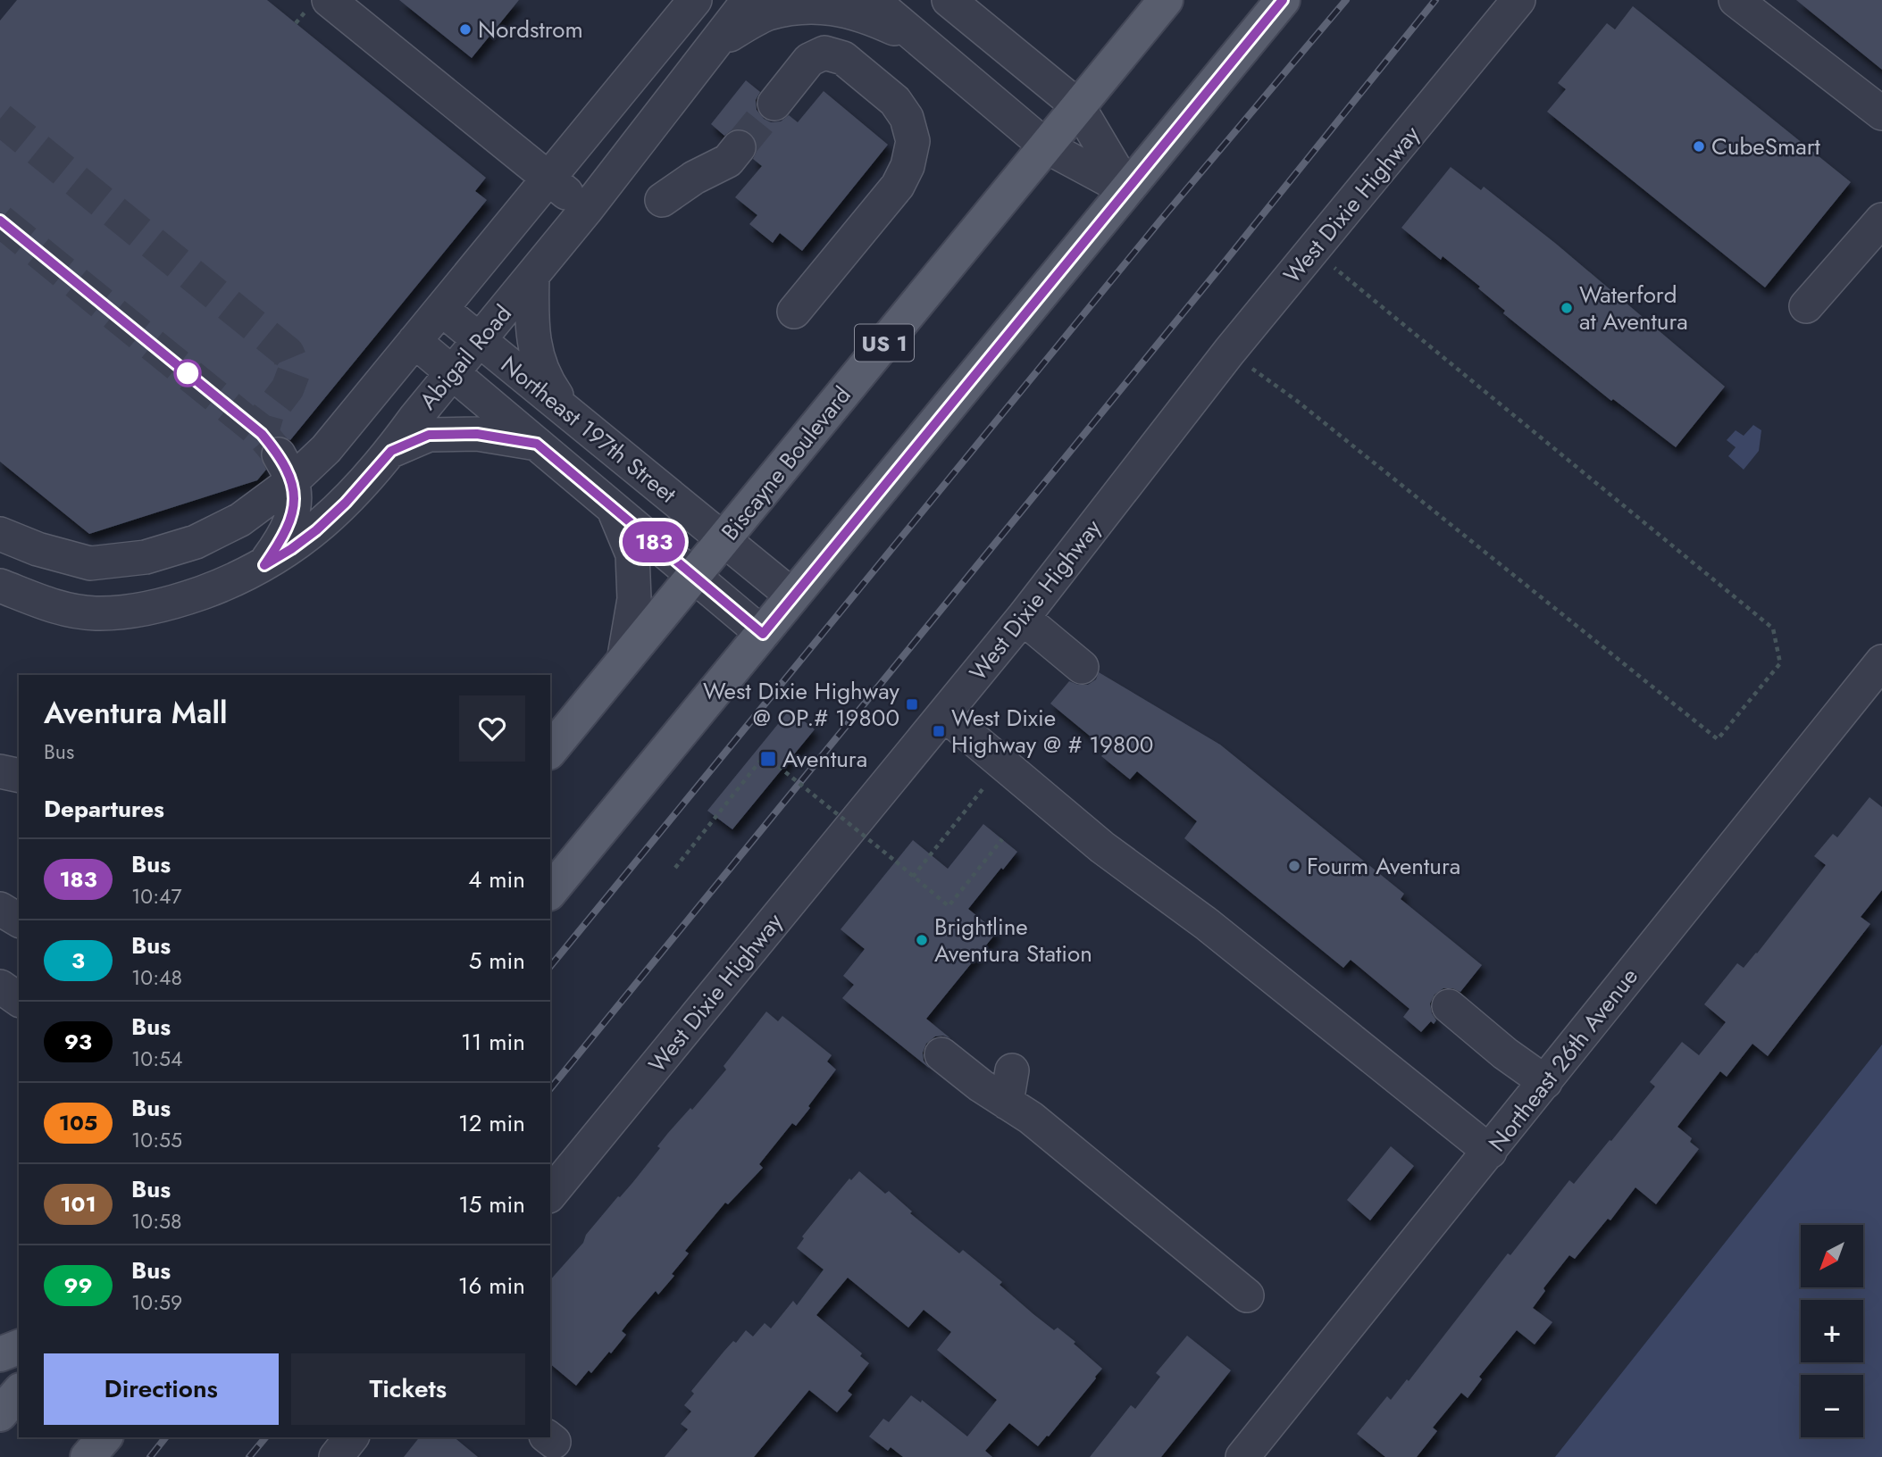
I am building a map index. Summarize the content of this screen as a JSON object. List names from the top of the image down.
{
  "streets": {
    "main road": ["US 1", "Biscayne Boulevard"],
    "street": [
      "West Dixie Highway",
      "Abigail Road",
      "Northeast 197th Street",
      "Northeast 26th Avenue"
    ]
  },
  "crossings": [
    ["Abigail Road", "Northeast 197th Street"],
    ["Northeast 197th Street", "Biscayne Boulevard"]
  ],
  "places": {
    "other": [
      "Nordstrom",
      "CubeSmart",
      "Waterford at Aventura",
      "Fourm Aventura",
      "Brightline Aventura Station"
    ],
    "transit": ["West Dixie Highway @ OP.# 19800", "West Dixie Highway @ # 19800", "Aventura"]
  },
  "lines": ["bus line 183"],
  "north": "bottom left",
  "page": {
    "on_map": "183",
    "heading": [
      ["Aventura Mall", "Bus"],
      "Departures"
    ],
    "list": [
      {
        "mark": "183",
        "name": "Bus",
        "note": "10:47",
        "value": "4 min"
      },
      {
        "mark": "3",
        "name": "Bus",
        "note": "10:48",
        "value": "5 min"
      },
      {
        "mark": "93",
        "name": "Bus",
        "note": "10:54",
        "value": "11 min"
      },
      {
        "mark": "105",
        "name": "Bus",
        "note": "10:55",
        "value": "12 min"
      },
      {
        "mark": "101",
        "name": "Bus",
        "note": "10:58",
        "value": "15 min"
      },
      {
        "mark": "99",
        "name": "Bus",
        "note": "10:59",
        "value": "16 min"
      }
    ],
    "map_buttons": ["+", "−"],
    "buttons": ["Directions", "Tickets"]
  }
}
